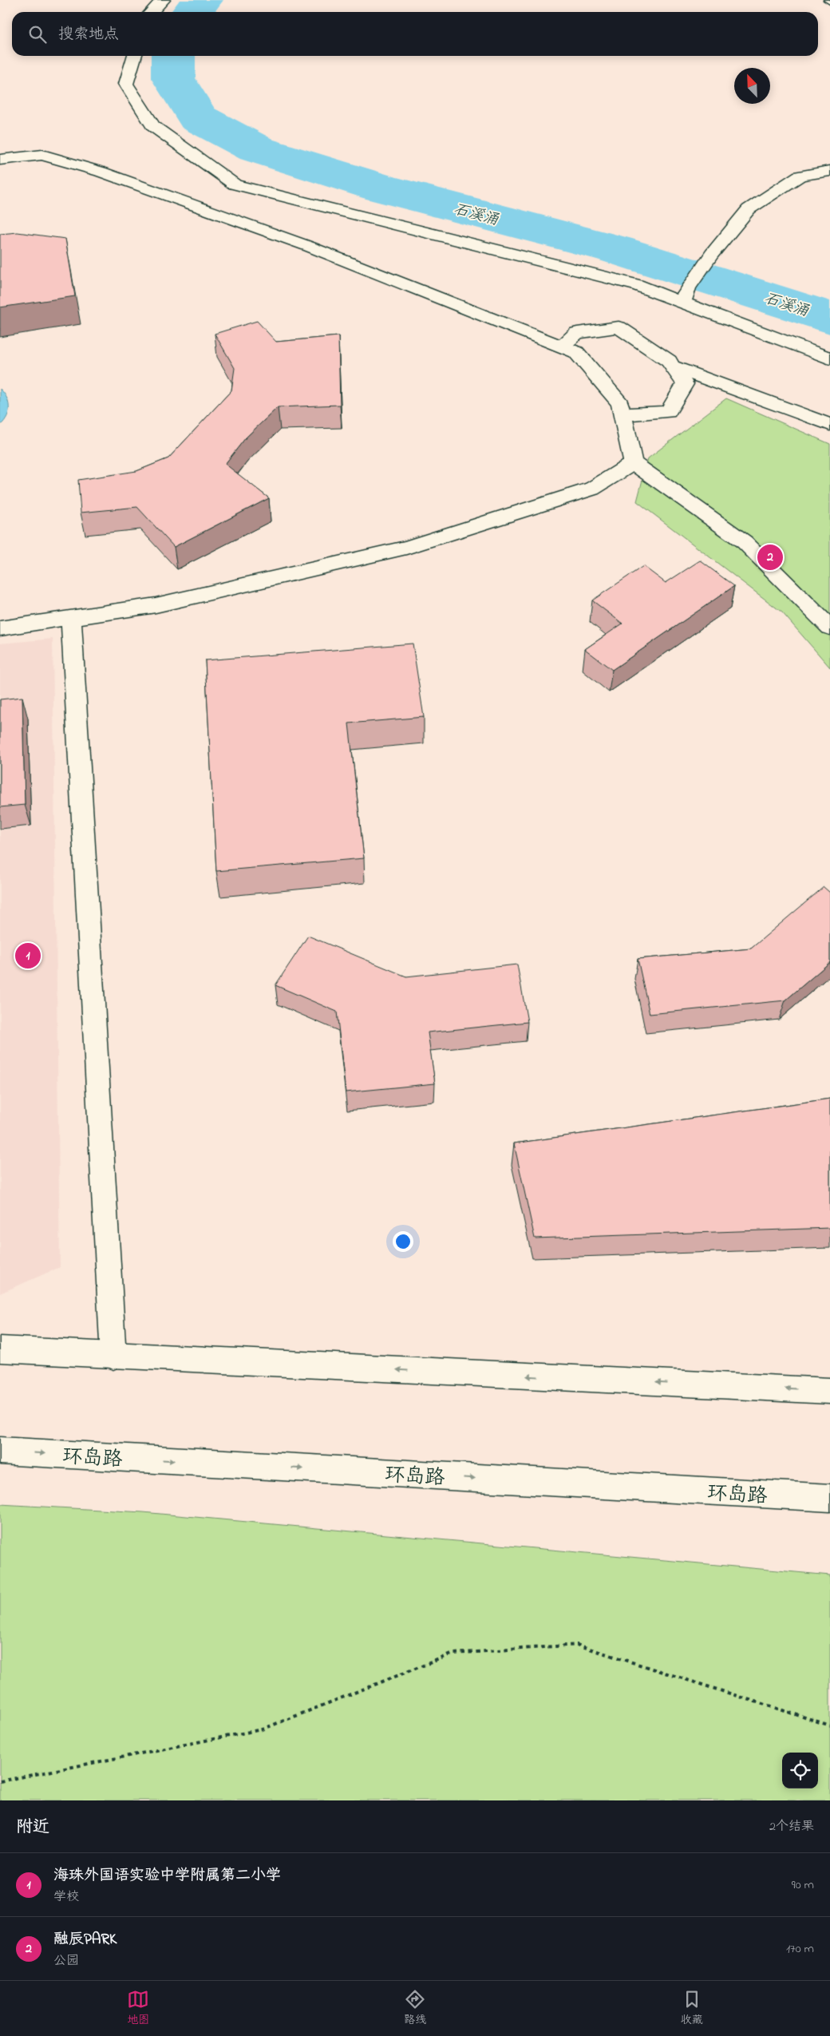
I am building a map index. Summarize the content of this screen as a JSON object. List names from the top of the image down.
{
  "streets": {
    "street": ["环岛路"]
  },
  "water": ["石溪涌"],
  "north": "top left",
  "page": {
    "search": "搜索地点",
    "pins": ["2", "1"],
    "heading": ["附近", "2个结果"],
    "list": [
      {
        "mark": "1",
        "name": "海珠外国语实验中学附属第二小学",
        "note": "学校",
        "value": "90 m"
      },
      {
        "mark": "2",
        "name": "融辰PARK",
        "note": "公园",
        "value": "170 m"
      }
    ],
    "nav": ["地图", "路线", "收藏"]
  }
}
